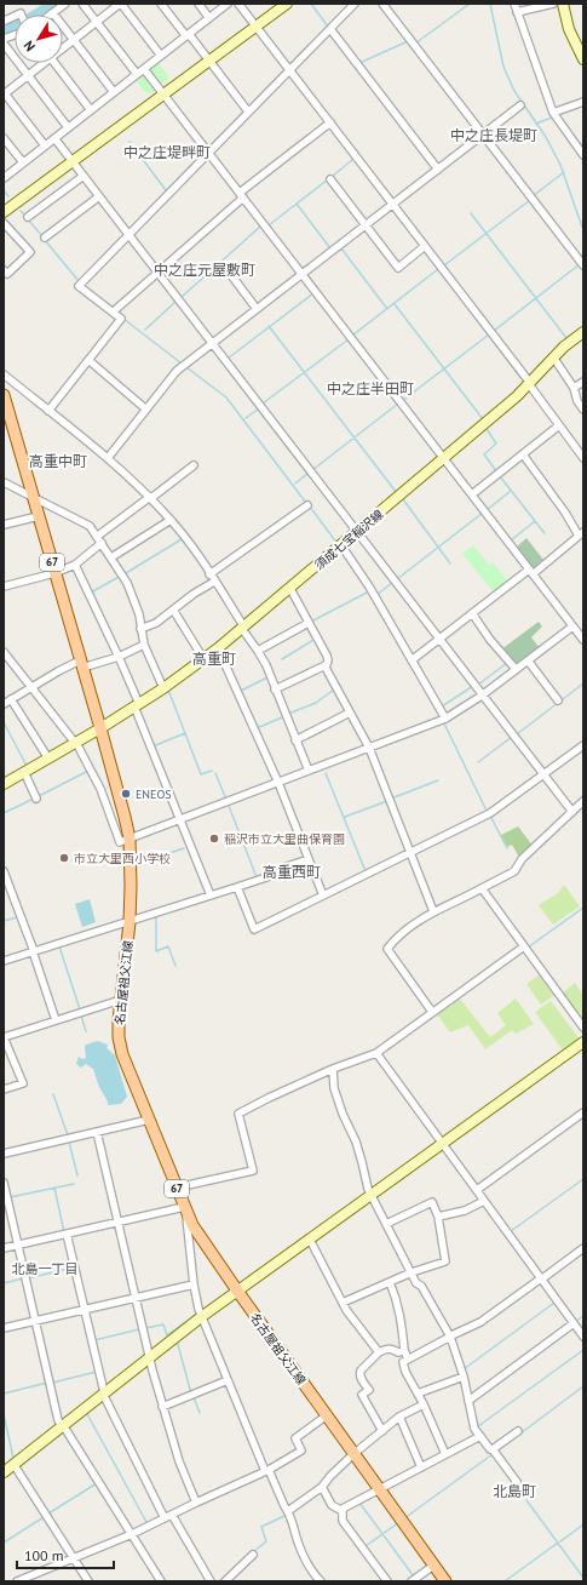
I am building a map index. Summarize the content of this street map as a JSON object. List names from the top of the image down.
{
  "streets": {
    "main road": ["67", "名古屋祖父江線"],
    "street": ["須成七宝稲沢線"]
  },
  "crossings": [
    ["須成七宝稲沢線", "名古屋祖父江線"]
  ],
  "districts": [
    "中之庄長堤町",
    "中之庄堤畔町",
    "中之庄元屋敷町",
    "中之庄半田町",
    "高重中町",
    "高重町",
    "高重西町",
    "北島一丁目",
    "北島町"
  ],
  "places": ["ENEOS", "稲沢市立大里曲保育園", "市立大里西小学校"],
  "scale_bar": "100 m",
  "north": "bottom left"
}
